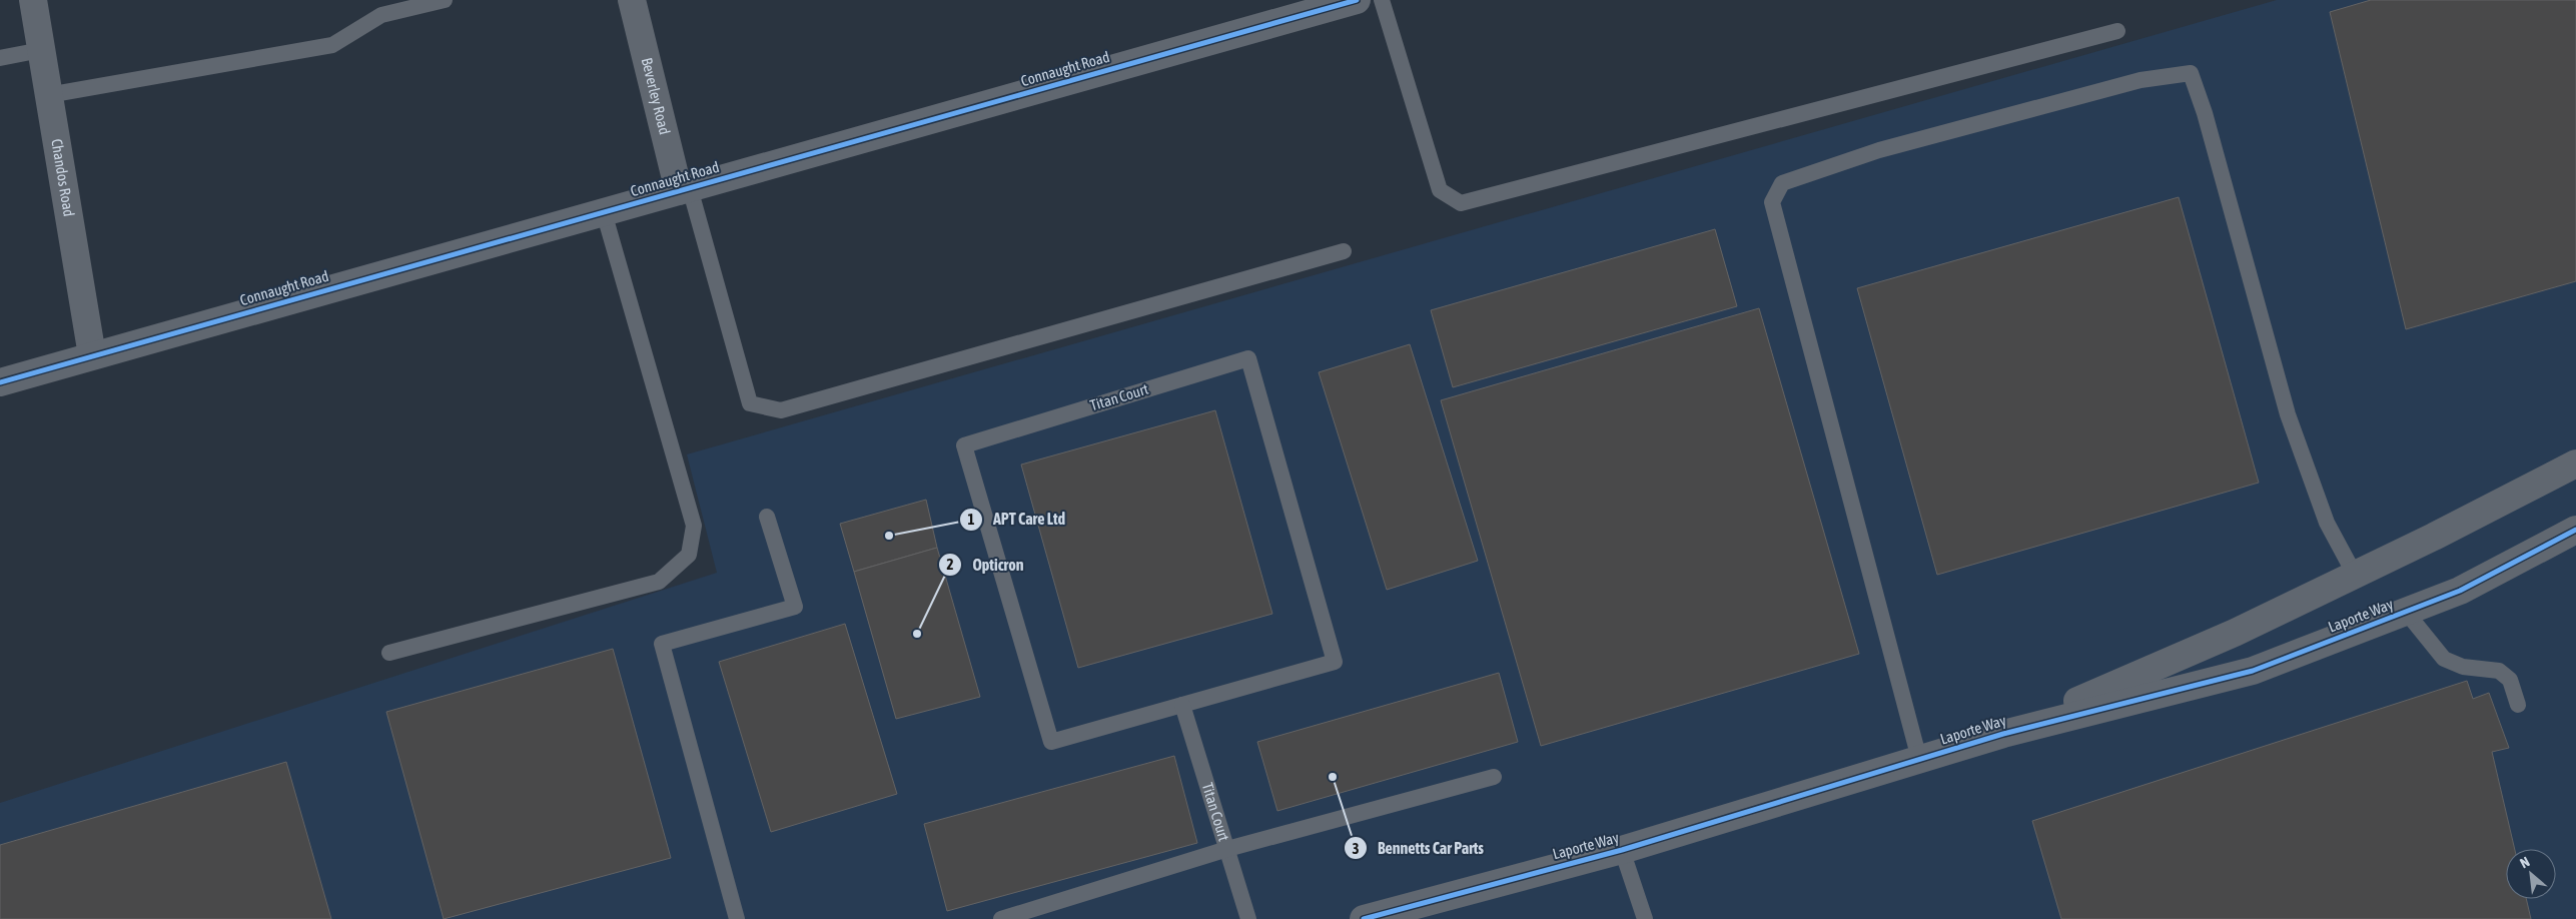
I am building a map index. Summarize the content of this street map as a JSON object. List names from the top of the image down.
{
  "streets": {
    "street": [
      "Connaught Road",
      "Beverley Road",
      "Chandos Road",
      "Laporte Way"
    ],
    "lane": ["Titan Court"]
  },
  "crossings": [
    ["Connaught Road", "Beverley Road"],
    ["Connaught Road", "Chandos Road"]
  ],
  "places": ["APT Care Ltd", "Opticron", "Bennetts Car Parts"],
  "north": "top left"
}
